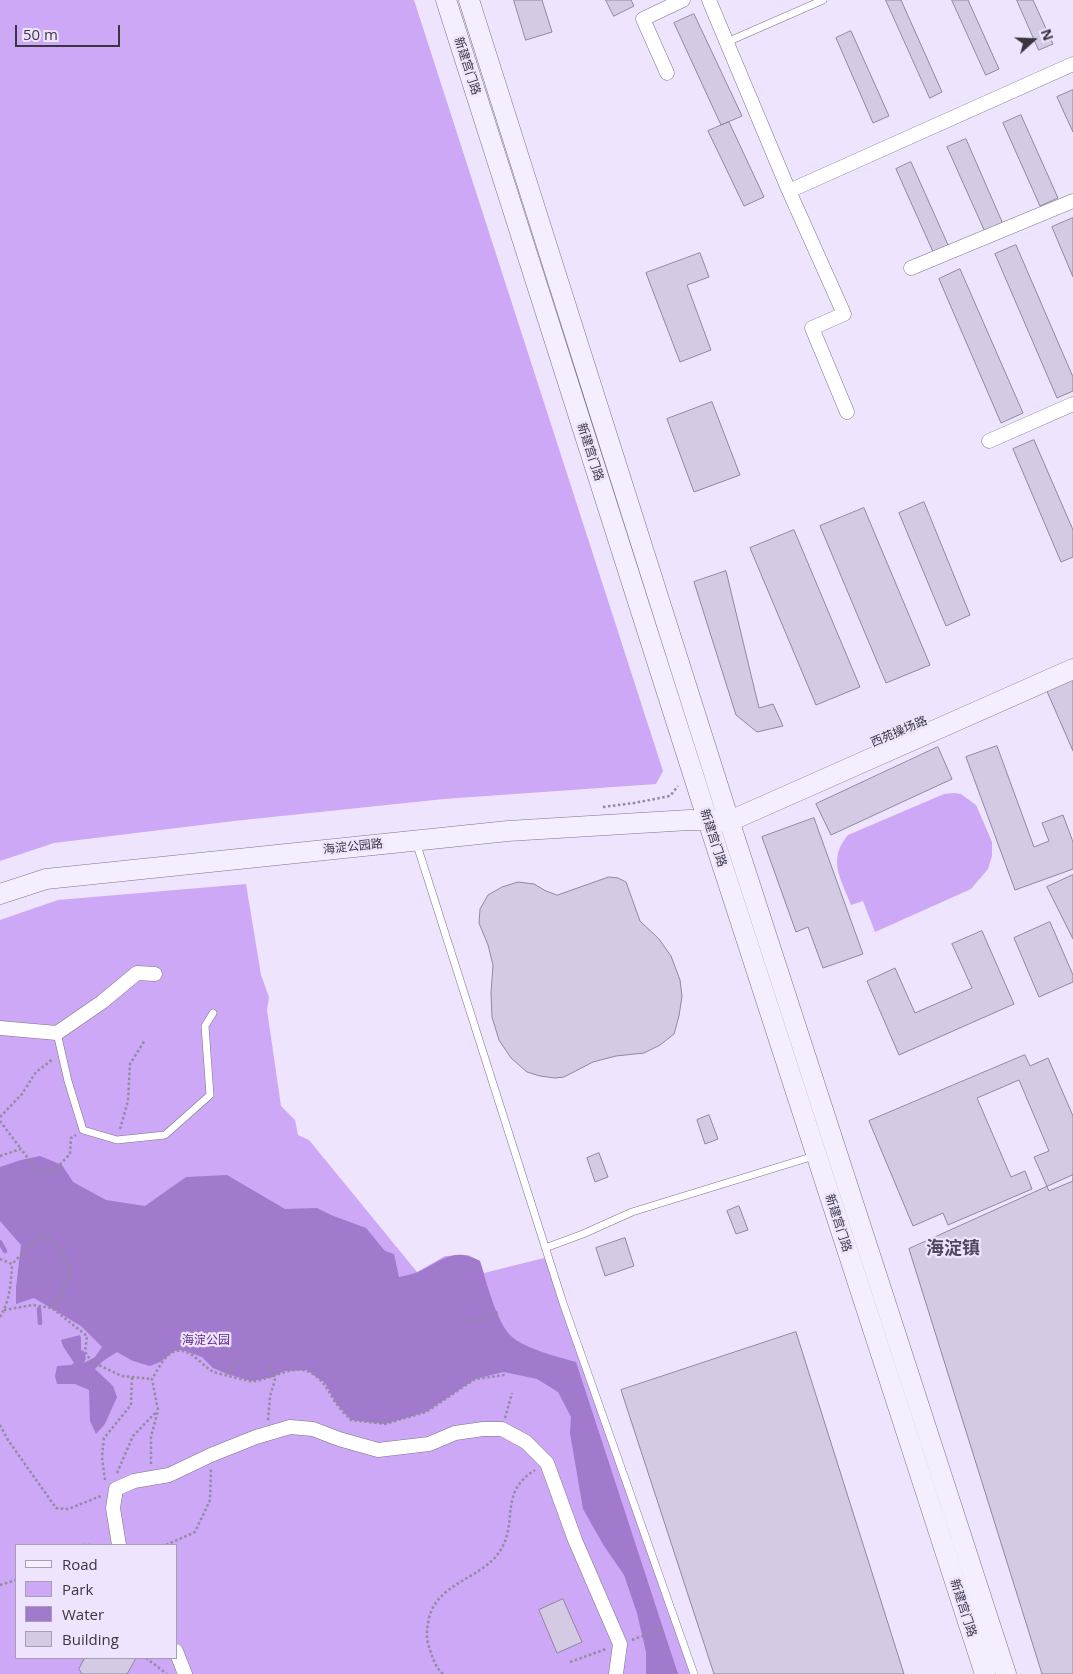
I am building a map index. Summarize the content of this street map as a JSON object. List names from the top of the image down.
{
  "streets": {
    "street": ["新建宫门路", "西苑操场路", "海淀公园路"]
  },
  "crossings": [
    ["新建宫门路", "西苑操场路"],
    ["新建宫门路", "海淀公园路"],
    ["西苑操场路", "海淀公园路"]
  ],
  "districts": ["海淀镇"],
  "parks": ["海淀公园"],
  "legend": [
    "Road",
    "Park",
    "Water",
    "Building"
  ],
  "scale_bar": "50 m",
  "north": "right"
}
